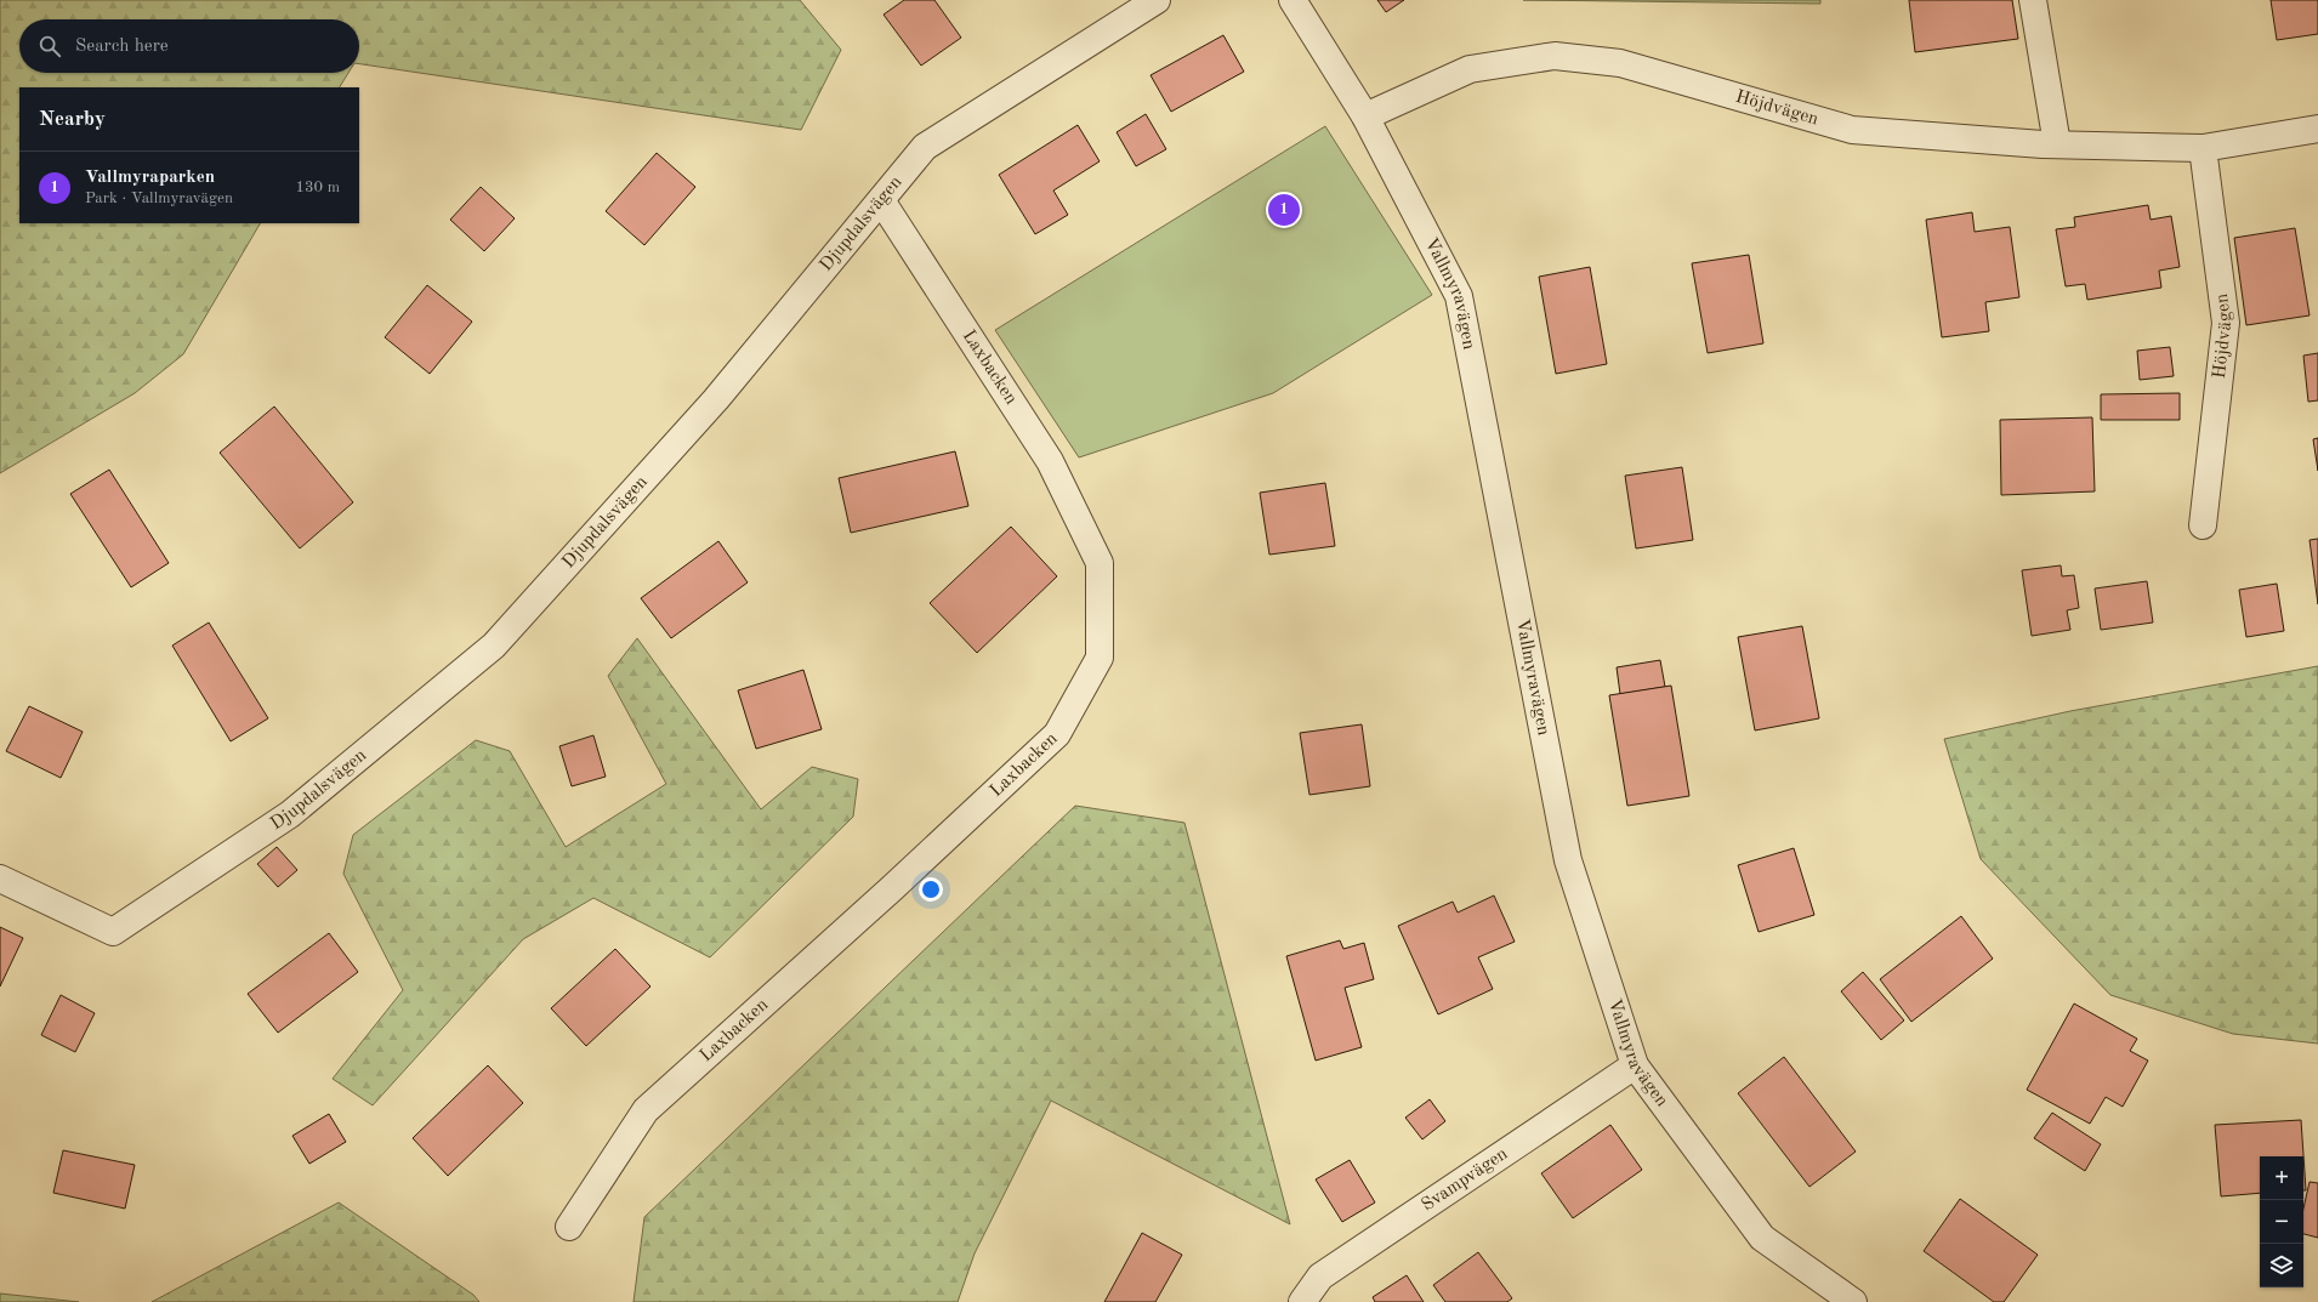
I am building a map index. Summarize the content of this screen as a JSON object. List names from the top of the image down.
{
  "streets": {
    "street": [
      "Höjdvägen",
      "Djupdalsvägen",
      "Vallmyravägen",
      "Laxbacken",
      "Svampvägen"
    ]
  },
  "crossings": [
    ["Höjdvägen", "Vallmyravägen"],
    ["Djupdalsvägen", "Laxbacken"],
    ["Vallmyravägen", "Svampvägen"]
  ],
  "page": {
    "search": "Search here",
    "heading": "Nearby",
    "list": [
      {
        "mark": "1",
        "name": "Vallmyraparken",
        "note": "Park · Vallmyravägen",
        "value": "130 m"
      }
    ],
    "pins": "1",
    "map_buttons": ["+", "−"]
  }
}
